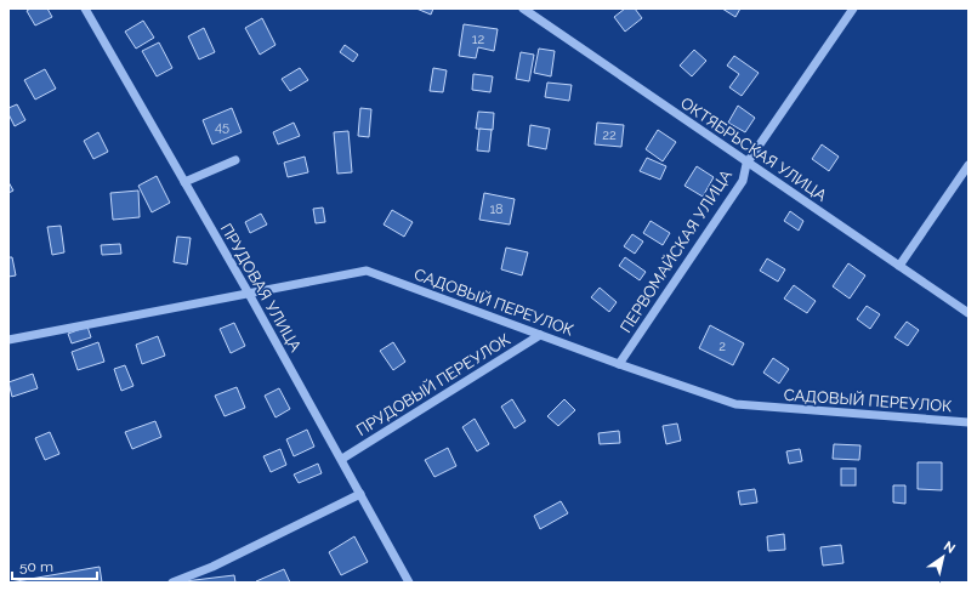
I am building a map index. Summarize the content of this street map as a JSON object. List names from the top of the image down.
{
  "streets": {
    "street": [
      "ОКТЯБРЬСКАЯ УЛИЦА",
      "ПЕРВОМАЙСКАЯ УЛИЦА",
      "ПРУДОВАЯ УЛИЦА",
      "САДОВЫЙ ПЕРЕУЛОК",
      "ПРУДОВЫЙ ПЕРЕУЛОК"
    ]
  },
  "crossings": [
    ["ОКТЯБРЬСКАЯ УЛИЦА", "ПЕРВОМАЙСКАЯ УЛИЦА"],
    ["ПЕРВОМАЙСКАЯ УЛИЦА", "САДОВЫЙ ПЕРЕУЛОК"],
    ["ПРУДОВАЯ УЛИЦА", "САДОВЫЙ ПЕРЕУЛОК"],
    ["ПРУДОВАЯ УЛИЦА", "ПРУДОВЫЙ ПЕРЕУЛОК"],
    ["САДОВЫЙ ПЕРЕУЛОК", "ПРУДОВЫЙ ПЕРЕУЛОК"]
  ],
  "house_numbers": [
    "12",
    "45",
    "22",
    "18",
    "2"
  ],
  "scale_bar": "50 m",
  "north": "top right"
}
